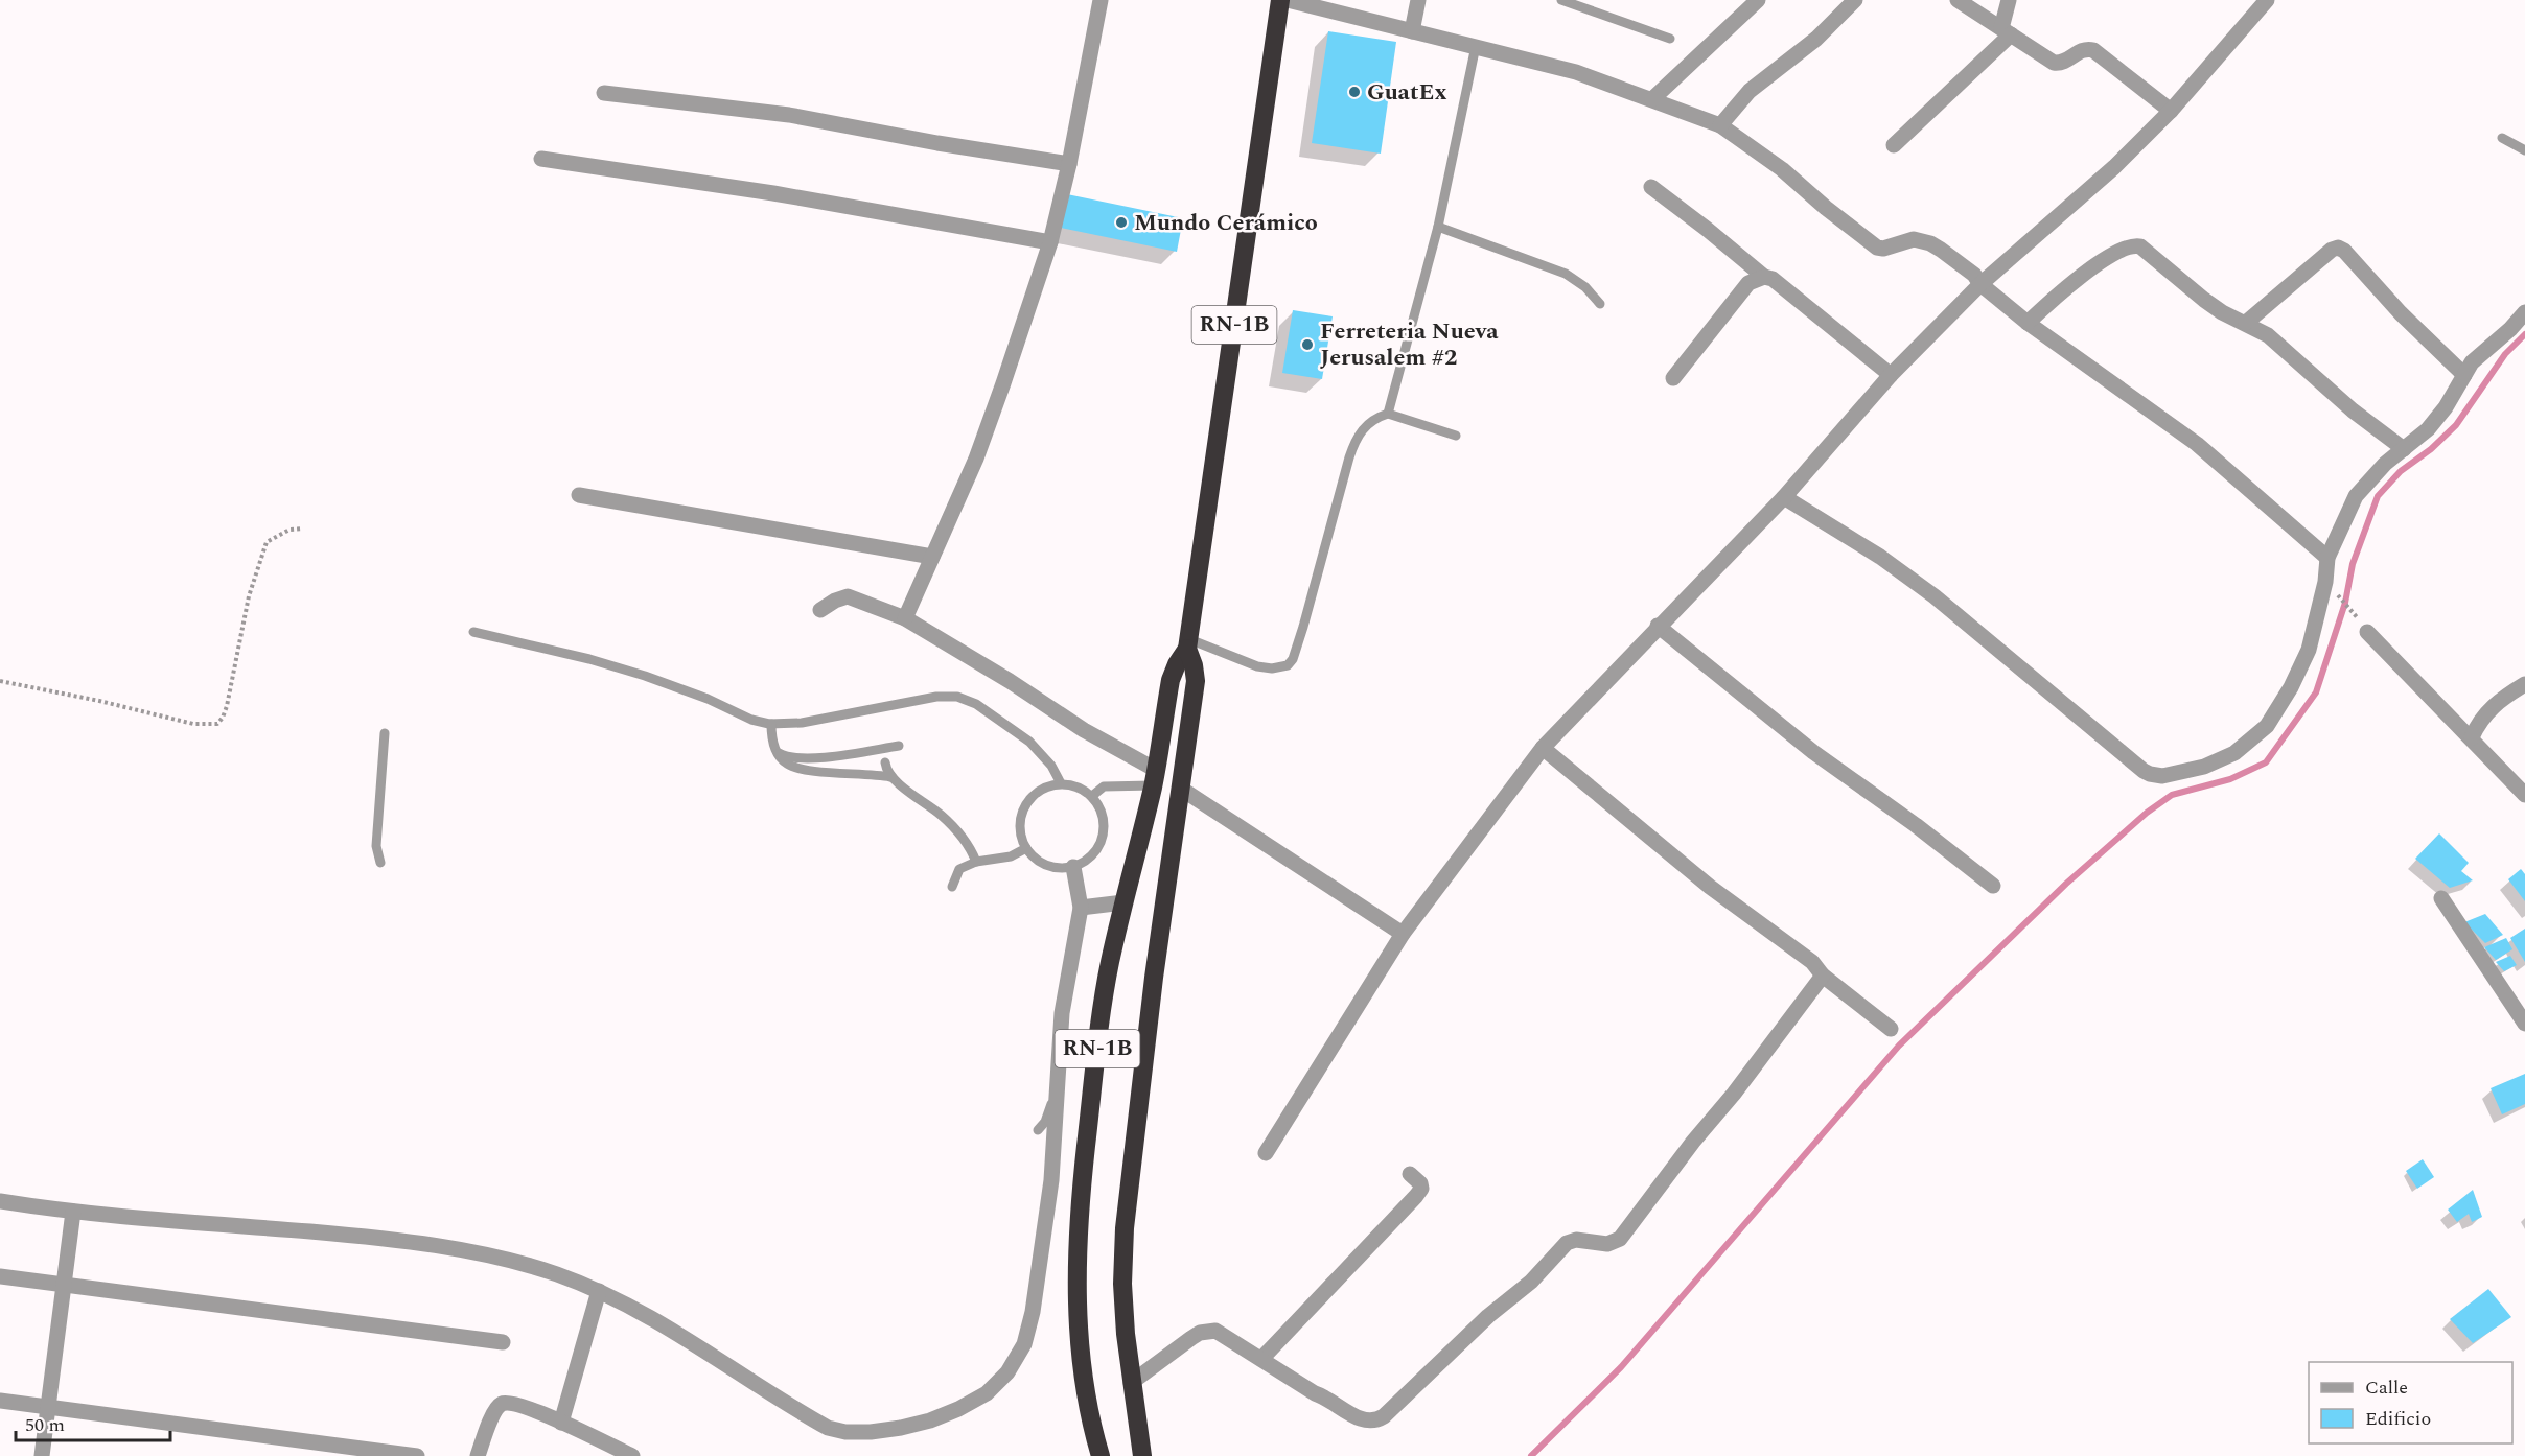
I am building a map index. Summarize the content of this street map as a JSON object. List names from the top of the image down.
{
  "streets": {
    "highway": ["RN-1B"]
  },
  "places": ["GuatEx", "Mundo Cerámico", "Ferreteria Nueva Jerusalem #2"],
  "legend": ["Calle", "Edificio"],
  "scale_bar": "50 m"
}
